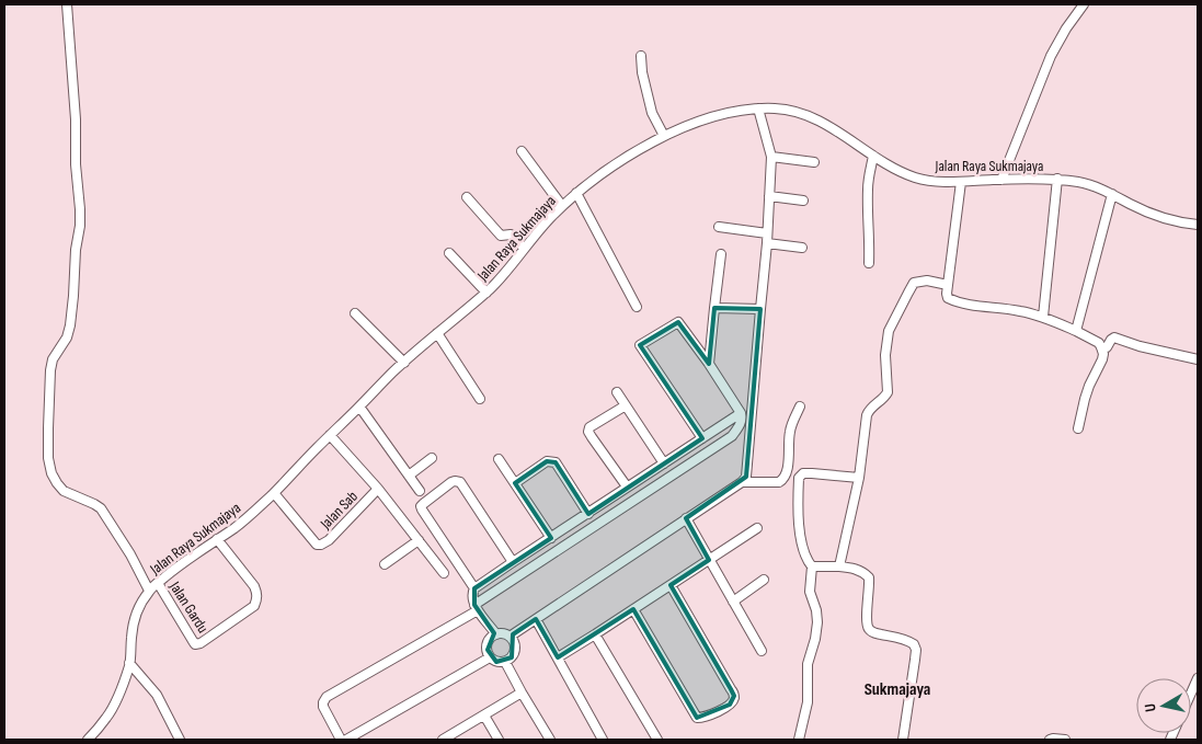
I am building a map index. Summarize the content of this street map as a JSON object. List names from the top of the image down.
{
  "streets": {
    "street": ["Jalan Raya Sukmajaya", "Jalan Sab", "Jalan Gardu"]
  },
  "crossings": [
    ["Jalan Raya Sukmajaya", "Jalan Sab"],
    ["Jalan Raya Sukmajaya", "Jalan Gardu"]
  ],
  "districts": ["Sukmajaya"],
  "north": "left"
}
